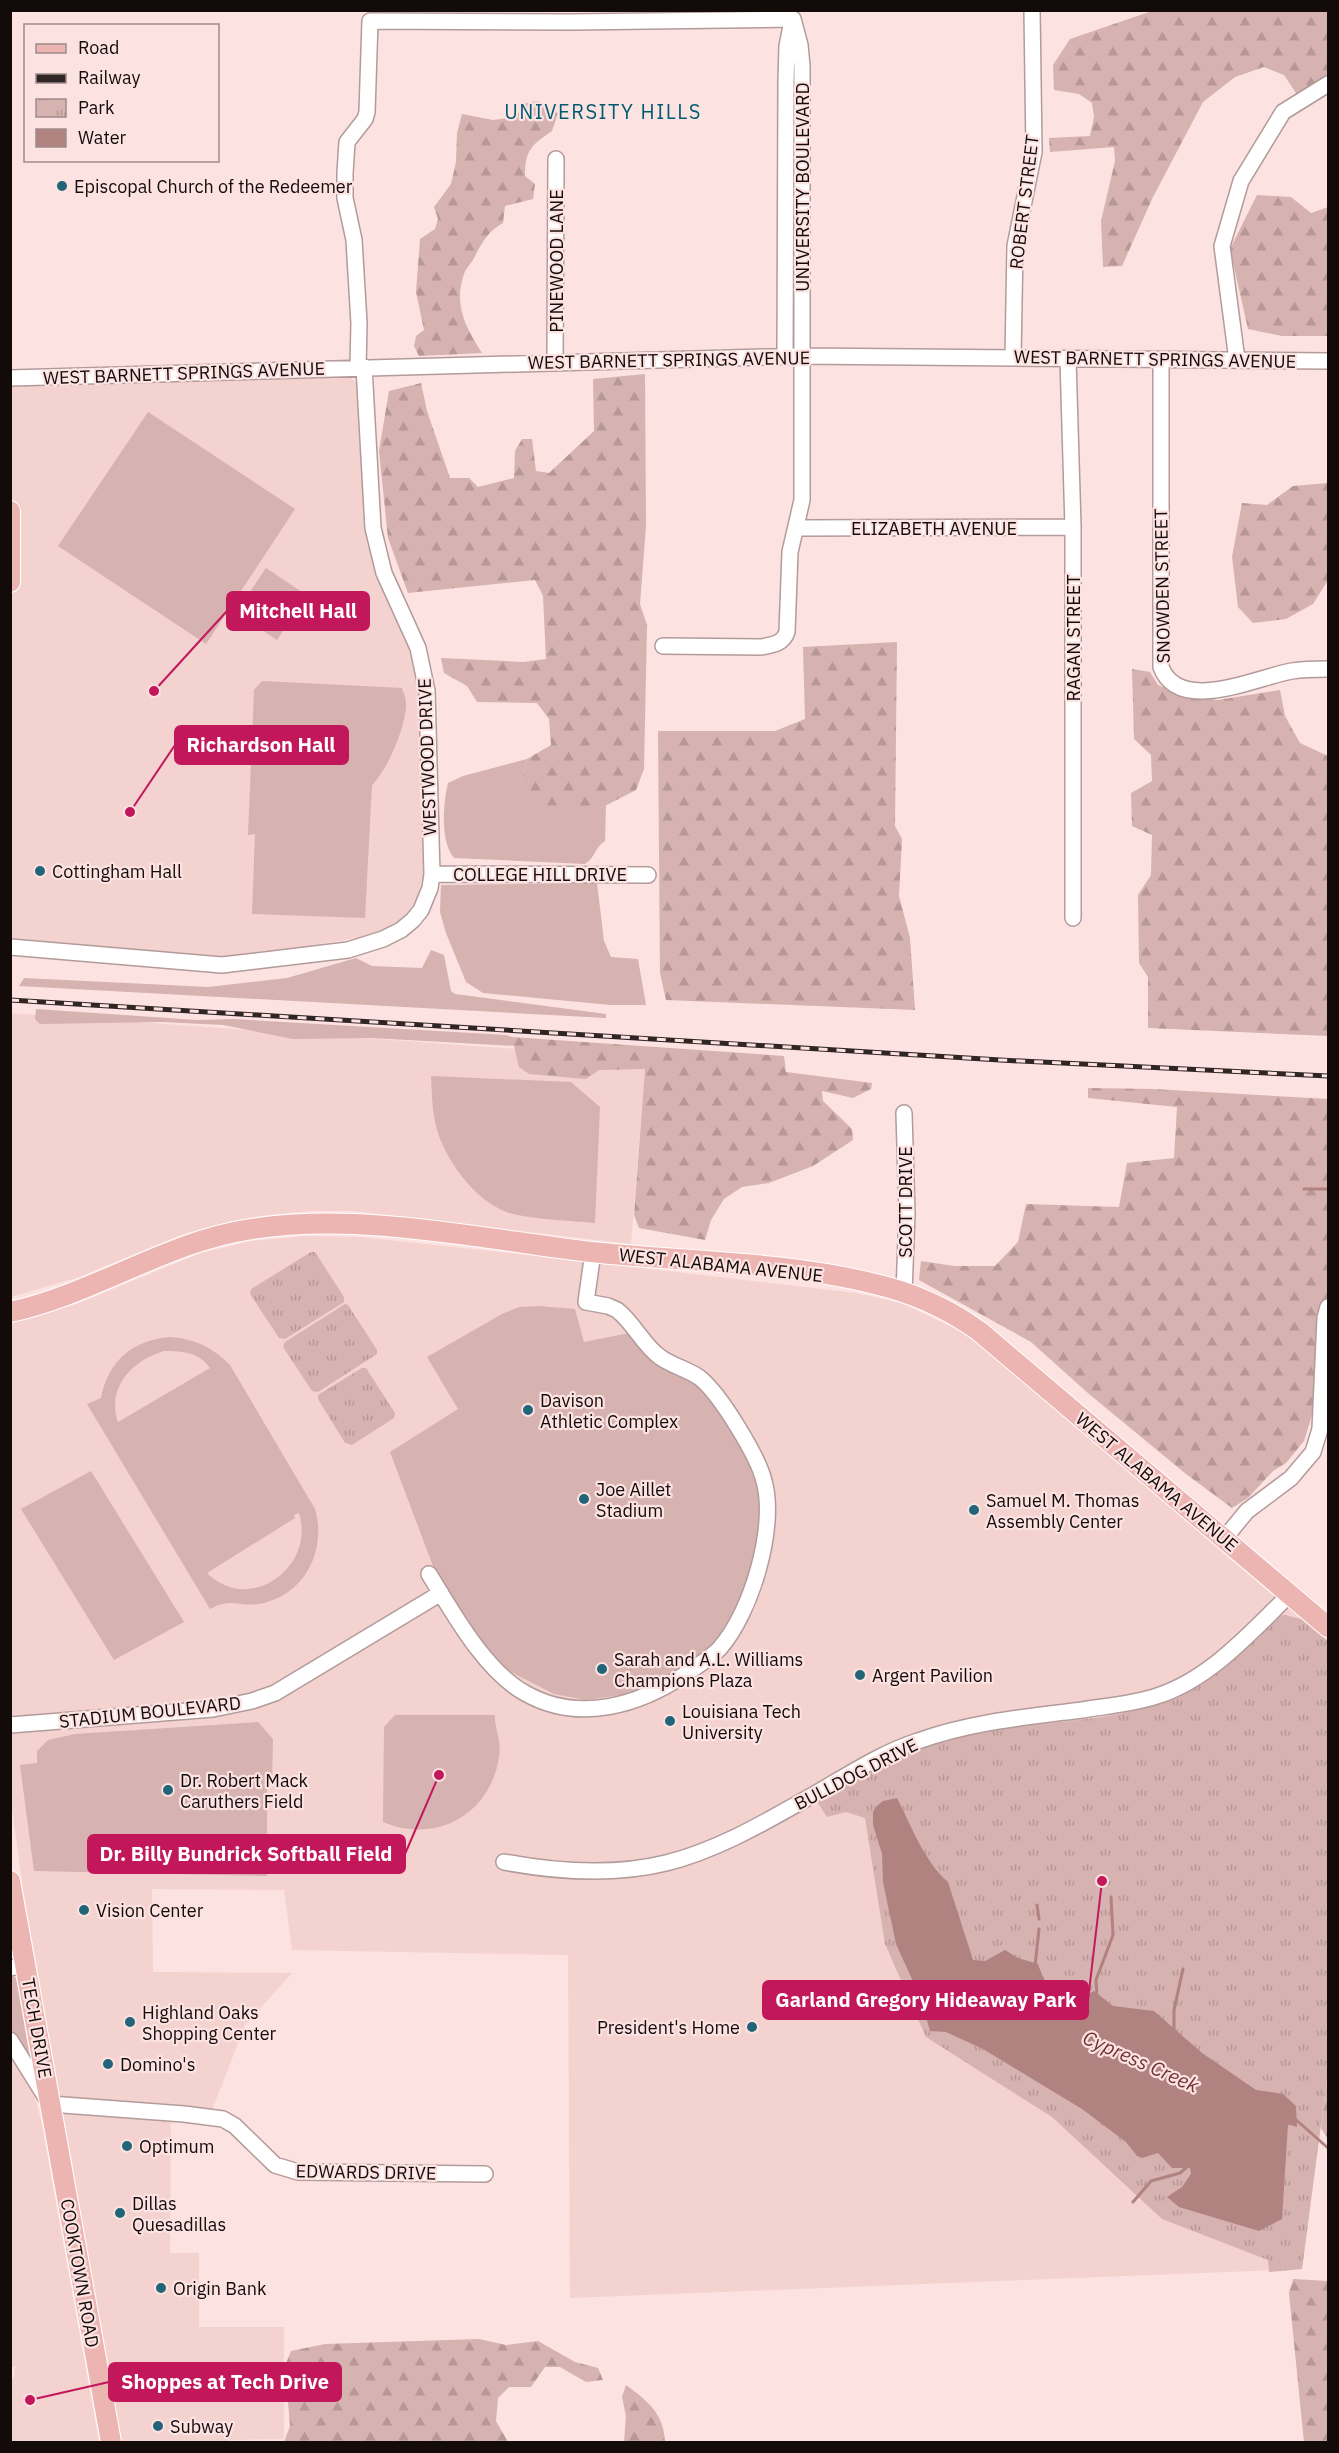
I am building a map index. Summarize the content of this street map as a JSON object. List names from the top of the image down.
{
  "streets": {
    "main road": ["WEST ALABAMA AVENUE", "TECH DRIVE", "COOKTOWN ROAD"],
    "street": [
      "UNIVERSITY BOULEVARD",
      "ROBERT STREET",
      "PINEWOOD LANE",
      "WEST BARNETT SPRINGS AVENUE",
      "ELIZABETH AVENUE",
      "SNOWDEN STREET",
      "RAGAN STREET",
      "WESTWOOD DRIVE",
      "COLLEGE HILL DRIVE",
      "SCOTT DRIVE",
      "STADIUM BOULEVARD",
      "BULLDOG DRIVE",
      "EDWARDS DRIVE"
    ]
  },
  "crossings": [
    ["UNIVERSITY BOULEVARD", "WEST BARNETT SPRINGS AVENUE"],
    ["UNIVERSITY BOULEVARD", "ELIZABETH AVENUE"],
    ["UNIVERSITY BOULEVARD", "WESTWOOD DRIVE"],
    ["ROBERT STREET", "WEST BARNETT SPRINGS AVENUE"],
    ["PINEWOOD LANE", "WEST BARNETT SPRINGS AVENUE"],
    ["WEST BARNETT SPRINGS AVENUE", "SNOWDEN STREET"],
    ["WEST BARNETT SPRINGS AVENUE", "RAGAN STREET"],
    ["WEST BARNETT SPRINGS AVENUE", "WESTWOOD DRIVE"],
    ["ELIZABETH AVENUE", "RAGAN STREET"],
    ["WESTWOOD DRIVE", "COLLEGE HILL DRIVE"],
    ["SCOTT DRIVE", "WEST ALABAMA AVENUE"],
    ["WEST ALABAMA AVENUE", "BULLDOG DRIVE"],
    ["TECH DRIVE", "EDWARDS DRIVE"],
    ["TECH DRIVE", "COOKTOWN ROAD"],
    ["EDWARDS DRIVE", "COOKTOWN ROAD"]
  ],
  "districts": ["UNIVERSITY HILLS"],
  "water": ["Cypress Creek"],
  "places": [
    "Episcopal Church of the Redeemer",
    "Mitchell Hall",
    "Richardson Hall",
    "Cottingham Hall",
    "Davison Athletic Complex",
    "Joe Aillet Stadium",
    "Samuel M. Thomas Assembly Center",
    "Sarah and A.L. Williams Champions Plaza",
    "Argent Pavilion",
    "Louisiana Tech University",
    "Dr. Billy Bundrick Softball Field",
    "Dr. Robert Mack Caruthers Field",
    "Garland Gregory Hideaway Park",
    "Vision Center",
    "Highland Oaks Shopping Center",
    "President's Home",
    "Domino's",
    "Optimum",
    "Dillas Quesadillas",
    "Origin Bank",
    "Shoppes at Tech Drive",
    "Subway"
  ],
  "legend": [
    "Road",
    "Railway",
    "Park",
    "Water"
  ]
}
